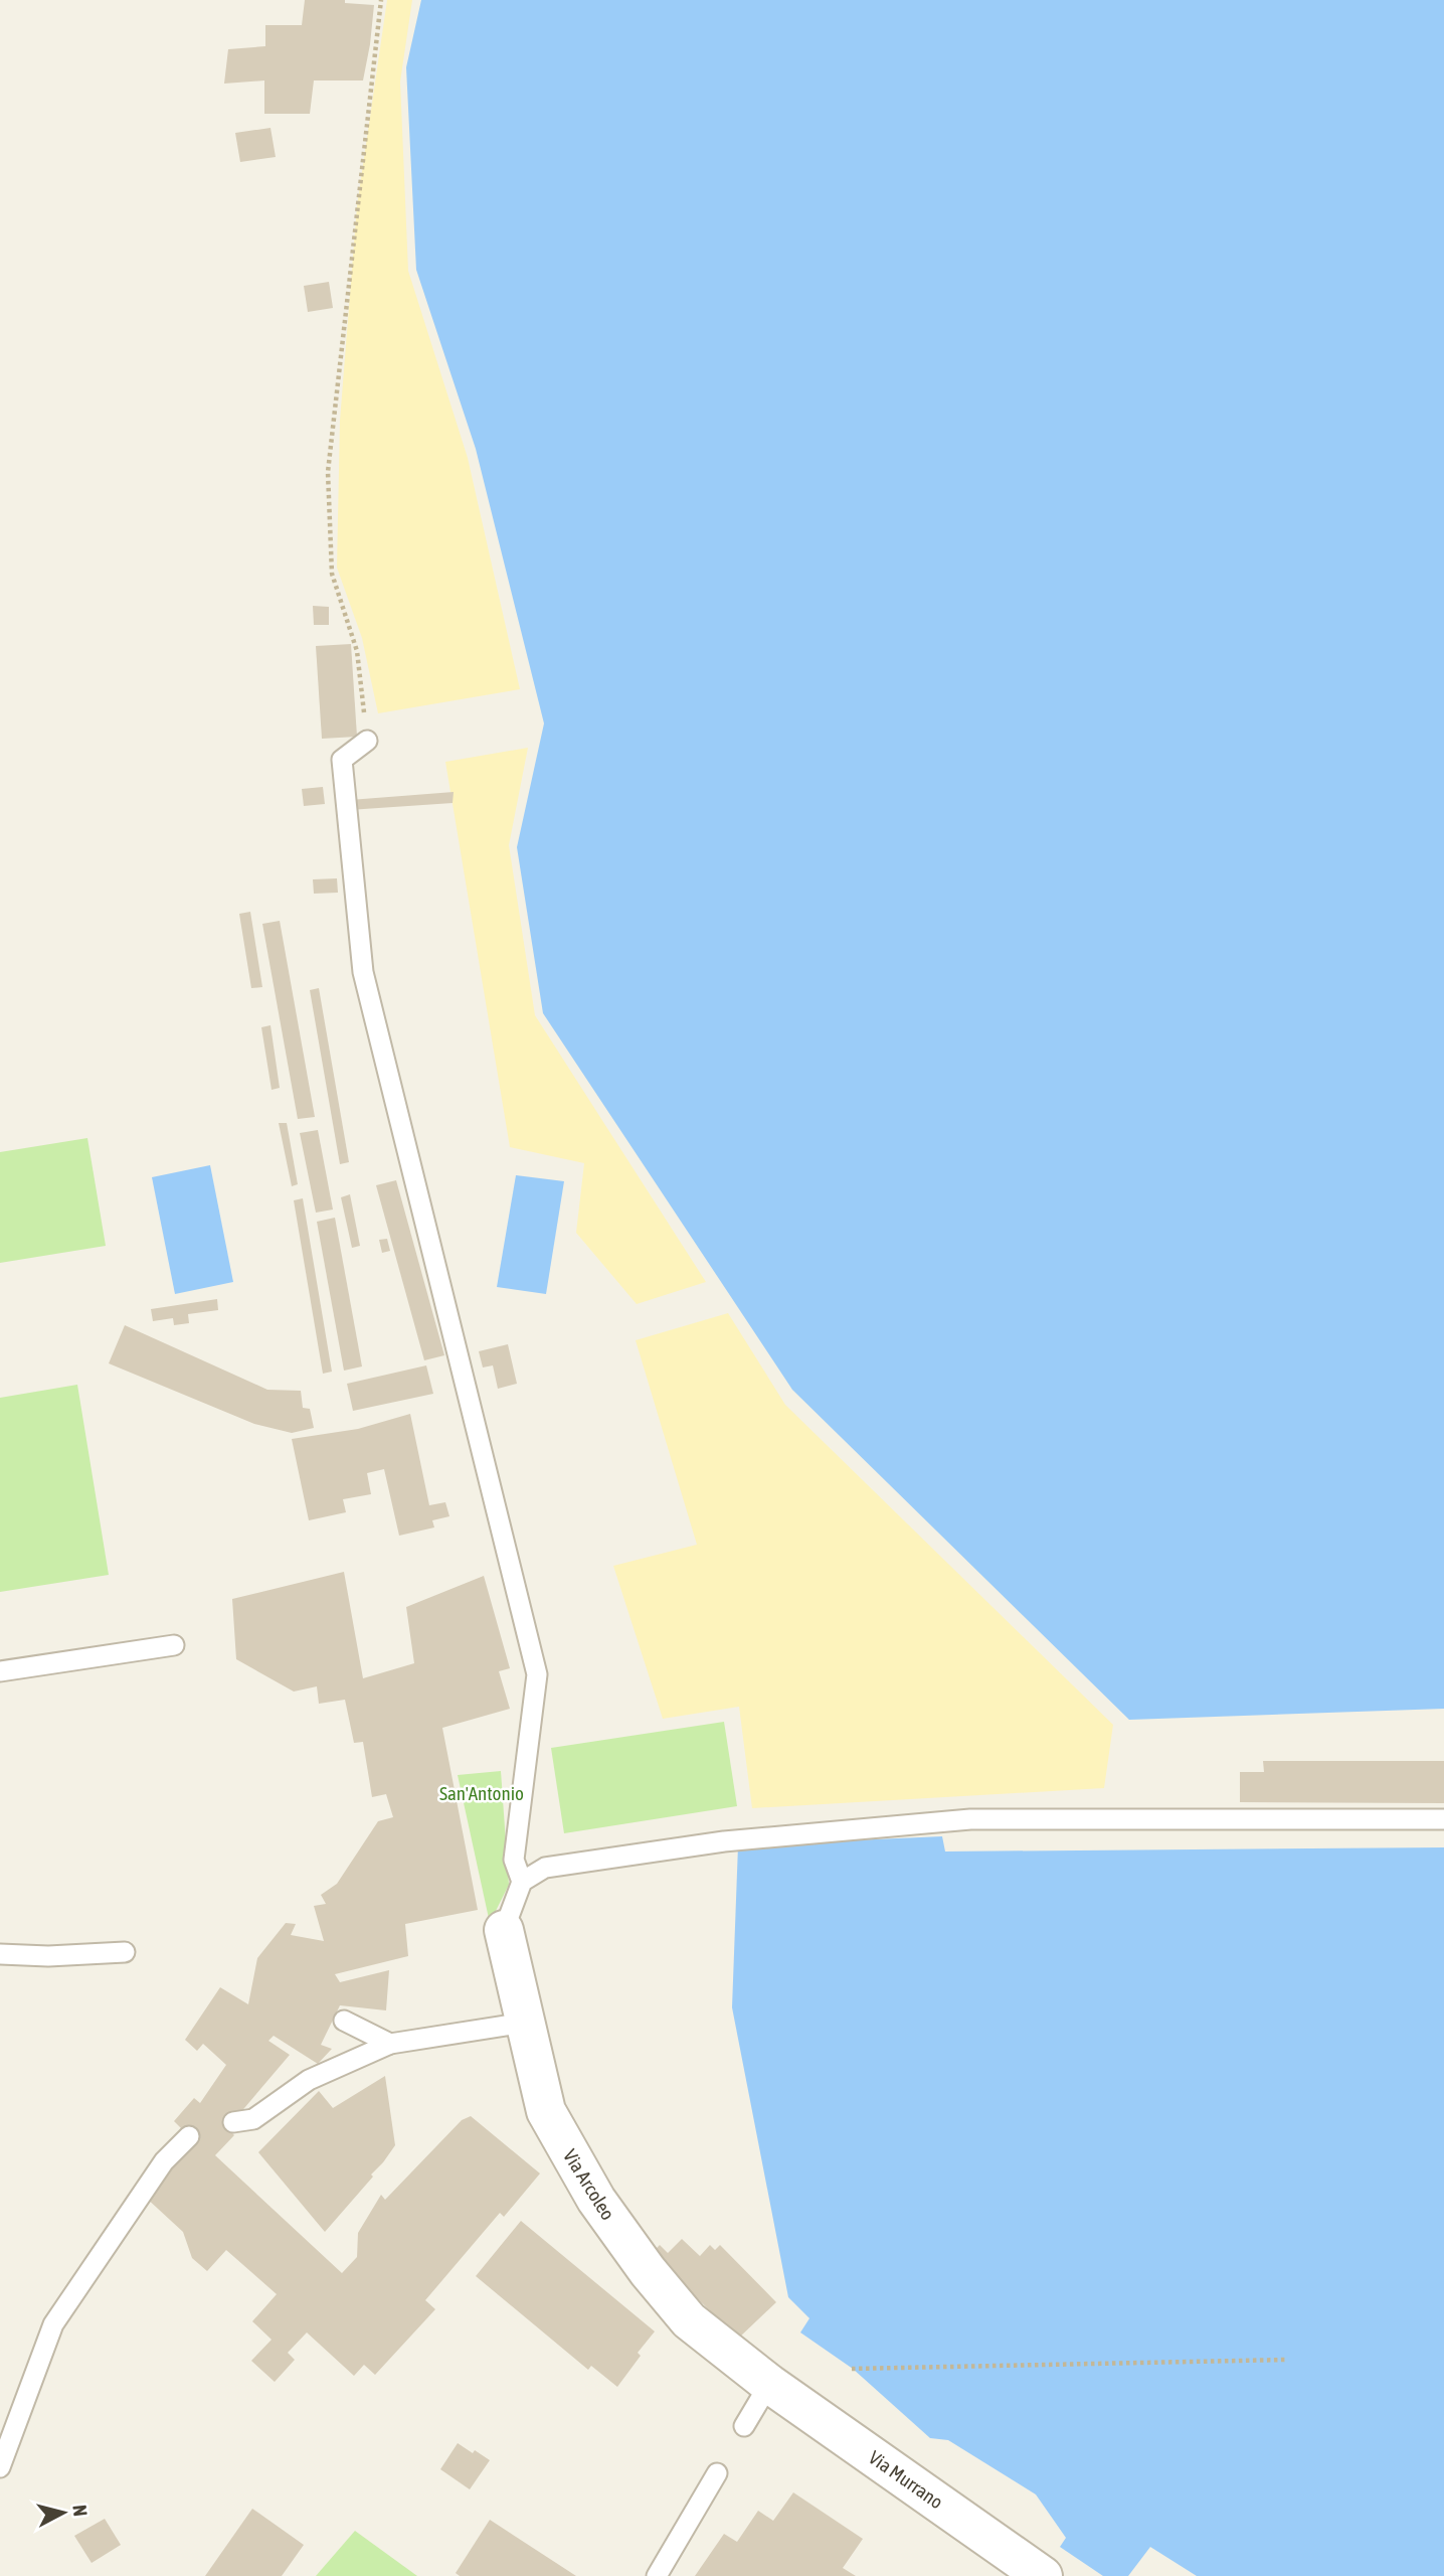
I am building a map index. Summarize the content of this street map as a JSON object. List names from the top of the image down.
{
  "streets": {
    "street": ["Via Arcoleo", "Via Murrano"]
  },
  "crossings": [
    ["Via Arcoleo", "Via Murrano"]
  ],
  "parks": ["San'Antonio"],
  "north": "right"
}
